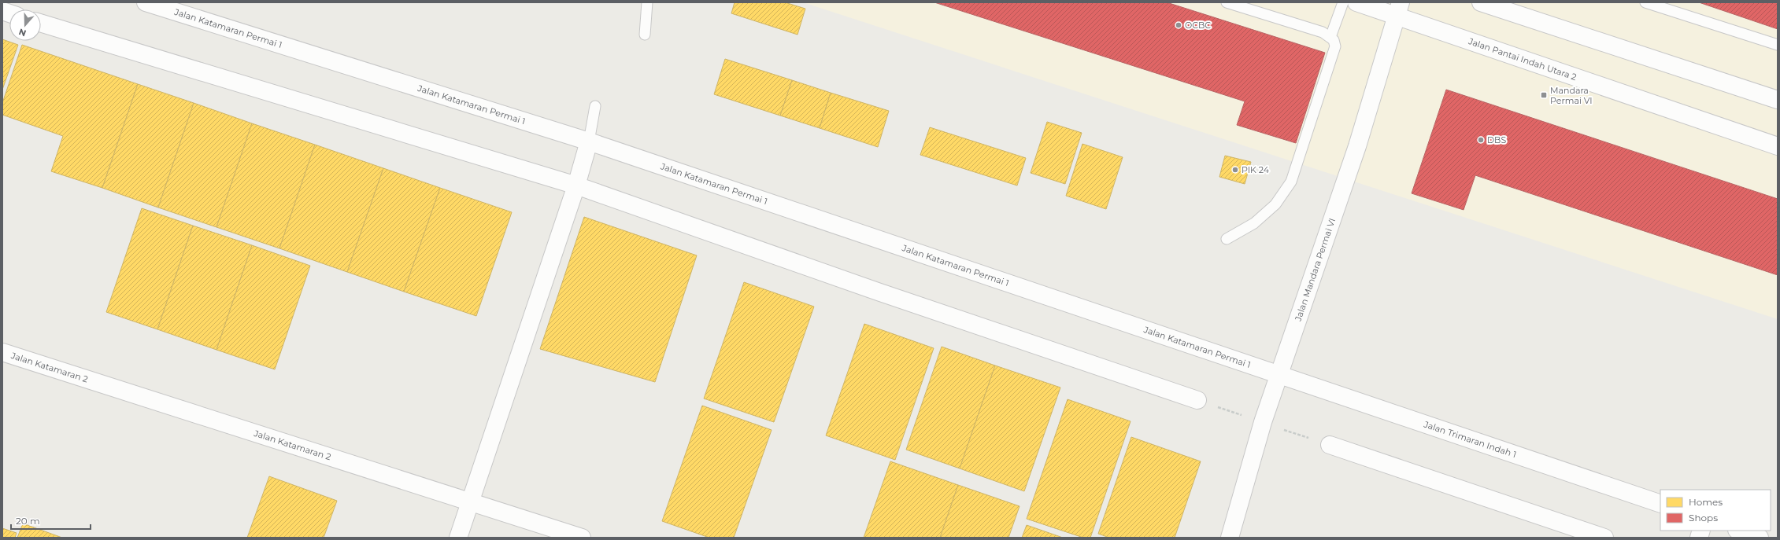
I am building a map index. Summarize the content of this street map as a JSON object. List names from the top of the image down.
{
  "streets": {
    "street": [
      "Jalan Katamaran Permai 1",
      "Jalan Pantai Indah Utara 2",
      "Jalan Mandara Permai VI",
      "Jalan Katamaran 2",
      "Jalan Trimaran Indah 1"
    ]
  },
  "crossings": [
    ["Jalan Katamaran Permai 1", "Jalan Mandara Permai VI"],
    ["Jalan Katamaran Permai 1", "Jalan Trimaran Indah 1"],
    ["Jalan Pantai Indah Utara 2", "Jalan Mandara Permai VI"],
    ["Jalan Mandara Permai VI", "Jalan Trimaran Indah 1"]
  ],
  "places": {
    "other": ["OCBC", "DBS", "PIK 24"],
    "transit": ["Mandara Permai VI"]
  },
  "legend": ["Homes", "Shops"],
  "scale_bar": "20 m",
  "north": "bottom"
}
